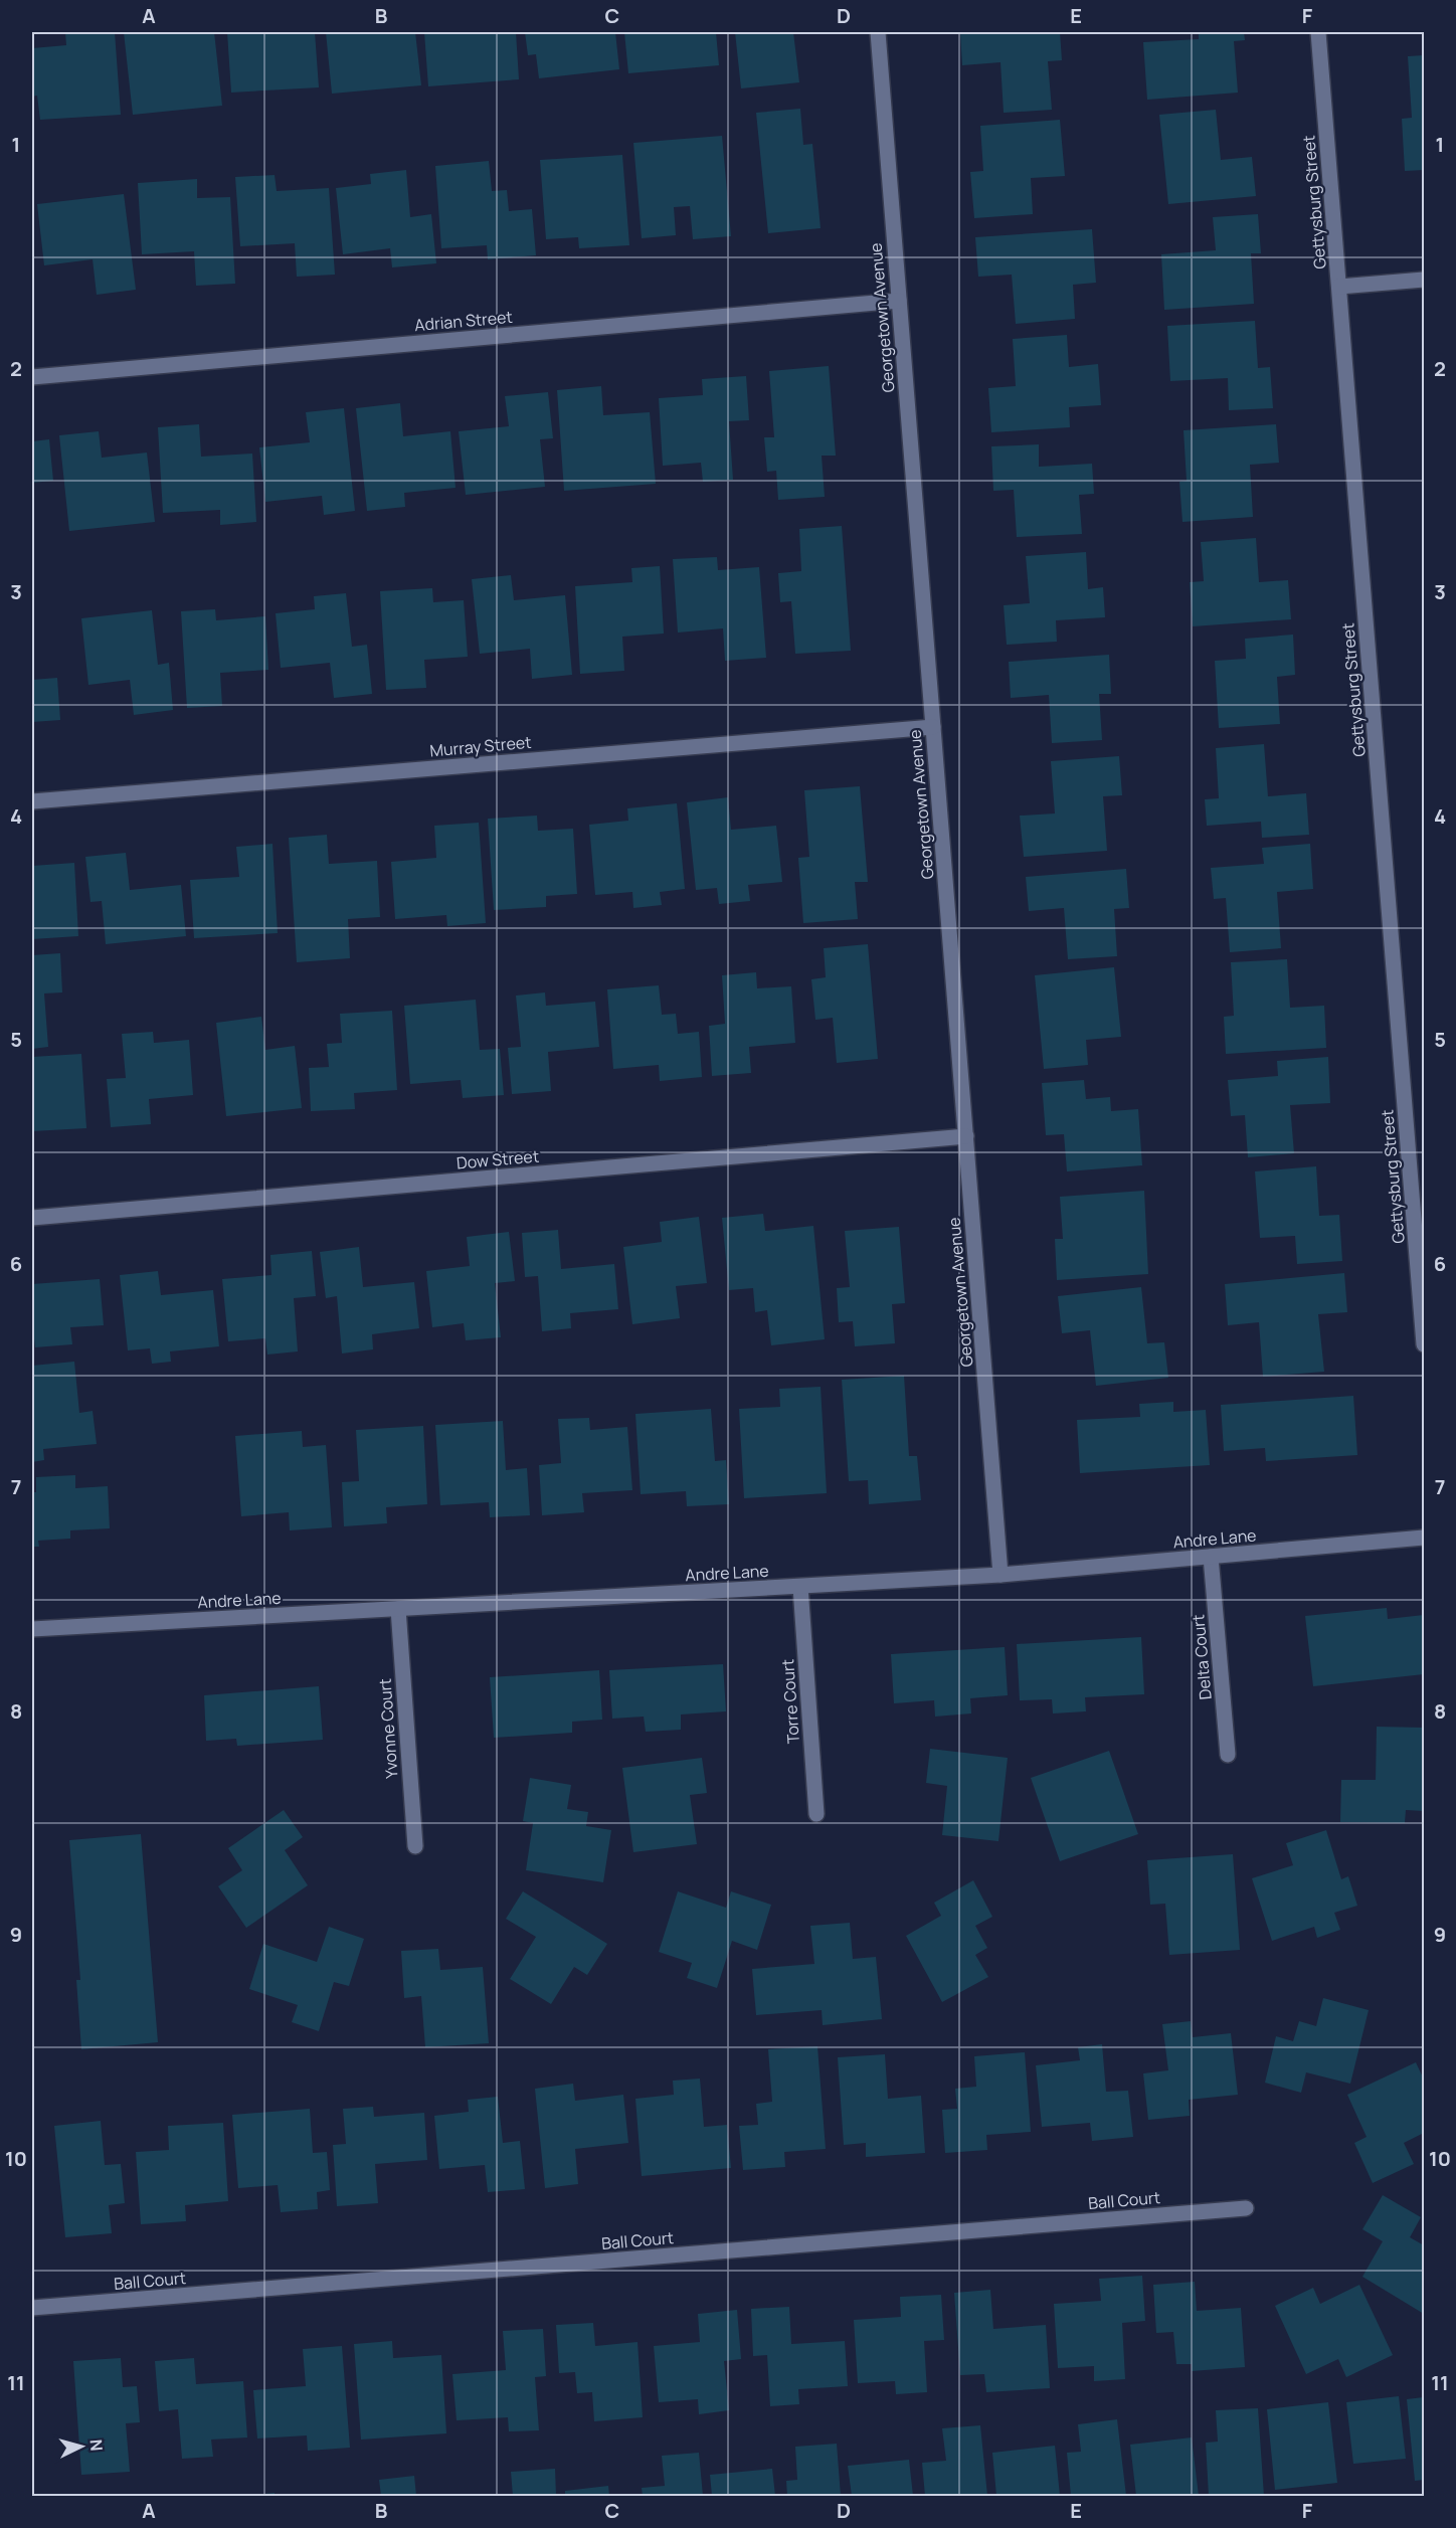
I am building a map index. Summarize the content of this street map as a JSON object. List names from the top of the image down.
{
  "streets": {
    "street": [
      "Gettysburg Street",
      "Georgetown Avenue",
      "Adrian Street",
      "Murray Street",
      "Dow Street",
      "Andre Lane",
      "Delta Court",
      "Torre Court",
      "Yvonne Court",
      "Ball Court"
    ]
  },
  "crossings": [
    ["Georgetown Avenue", "Adrian Street"],
    ["Georgetown Avenue", "Murray Street"],
    ["Georgetown Avenue", "Dow Street"],
    ["Georgetown Avenue", "Andre Lane"],
    ["Andre Lane", "Delta Court"],
    ["Andre Lane", "Torre Court"],
    ["Andre Lane", "Yvonne Court"]
  ],
  "north": "right",
  "grid": {
    "columns": [
      "A",
      "B",
      "C",
      "D",
      "E",
      "F"
    ],
    "rows": [
      "1",
      "2",
      "3",
      "4",
      "5",
      "6",
      "7",
      "8",
      "9",
      "10",
      "11"
    ]
  }
}
